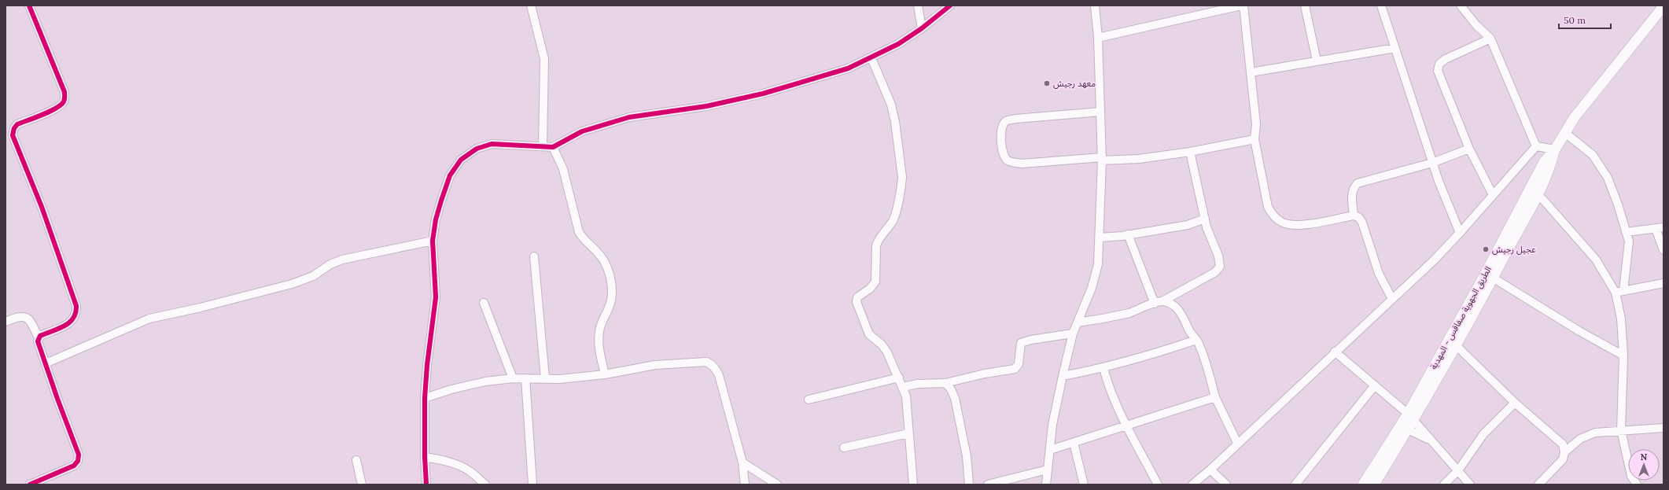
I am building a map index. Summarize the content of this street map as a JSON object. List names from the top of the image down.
{
  "streets": {
    "main road": ["الطريق الجهوية صفاقس - المهدية"]
  },
  "places": ["معهد رجيش", "عجيل رجيش"],
  "scale_bar": "50 m",
  "north": "top"
}
